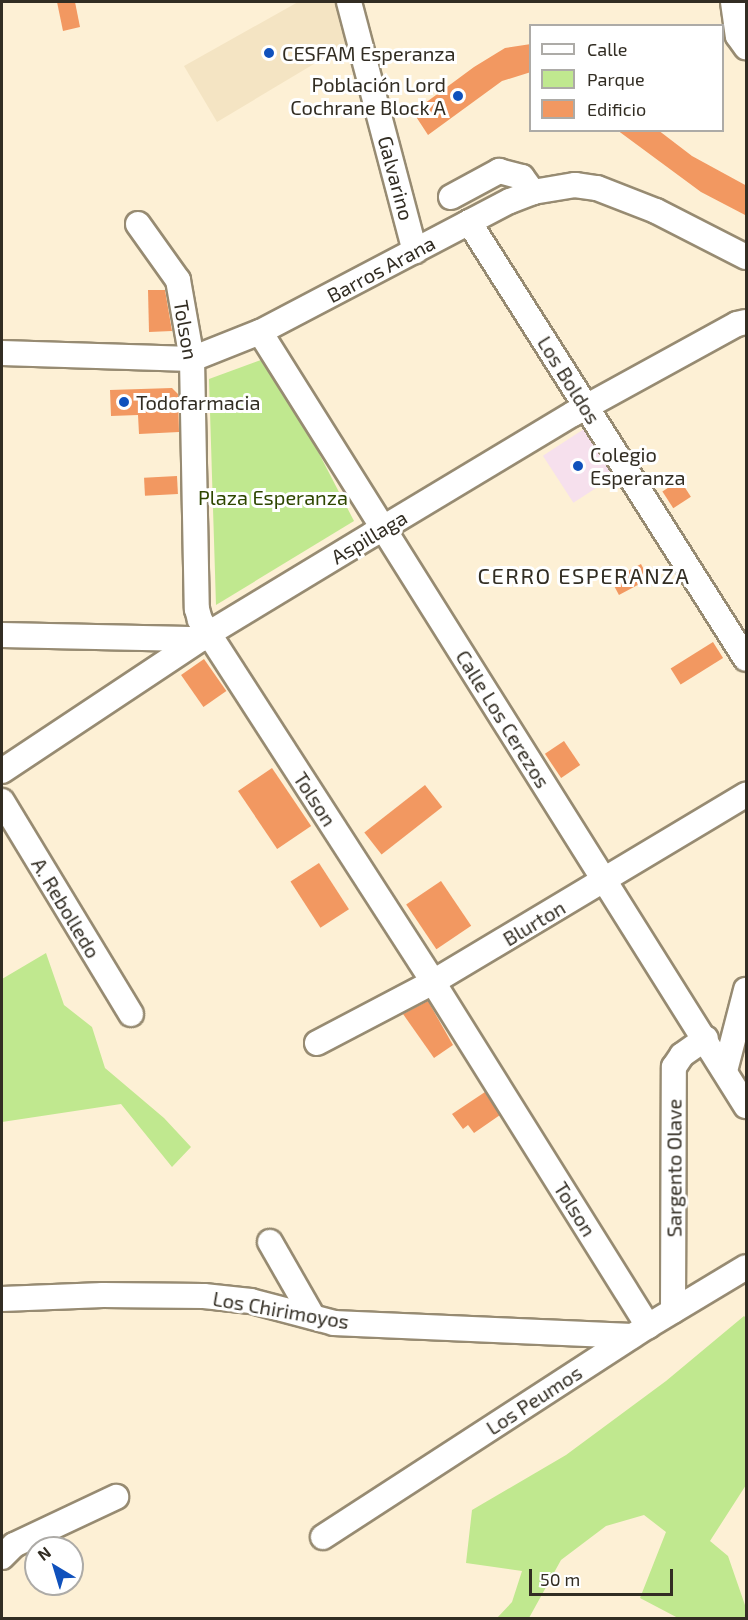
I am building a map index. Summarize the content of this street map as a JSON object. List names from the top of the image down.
{
  "streets": {
    "street": [
      "Galvarino",
      "Barros Arana",
      "Tolson",
      "Los Boldos",
      "Aspillaga",
      "Calle Los Cerezos",
      "A. Rebolledo",
      "Blurton",
      "Sargento Olave",
      "Los Chirimoyos",
      "Los Peumos"
    ]
  },
  "crossings": [
    ["Galvarino", "Barros Arana"],
    ["Barros Arana", "Tolson"],
    ["Barros Arana", "Los Boldos"],
    ["Barros Arana", "Calle Los Cerezos"],
    ["Tolson", "Aspillaga"],
    ["Tolson", "Blurton"],
    ["Tolson", "Los Chirimoyos"],
    ["Tolson", "Los Peumos"],
    ["Los Boldos", "Aspillaga"],
    ["Aspillaga", "Calle Los Cerezos"],
    ["Calle Los Cerezos", "Blurton"],
    ["Calle Los Cerezos", "Sargento Olave"],
    ["Sargento Olave", "Los Peumos"],
    ["Los Chirimoyos", "Los Peumos"]
  ],
  "districts": ["CERRO ESPERANZA"],
  "parks": ["Plaza Esperanza"],
  "places": [
    "CESFAM Esperanza",
    "Población Lord Cochrane Block A",
    "Todofarmacia",
    "Colegio Esperanza"
  ],
  "legend": ["Calle", "Parque", "Edificio"],
  "scale_bar": "50 m",
  "north": "top left"
}
